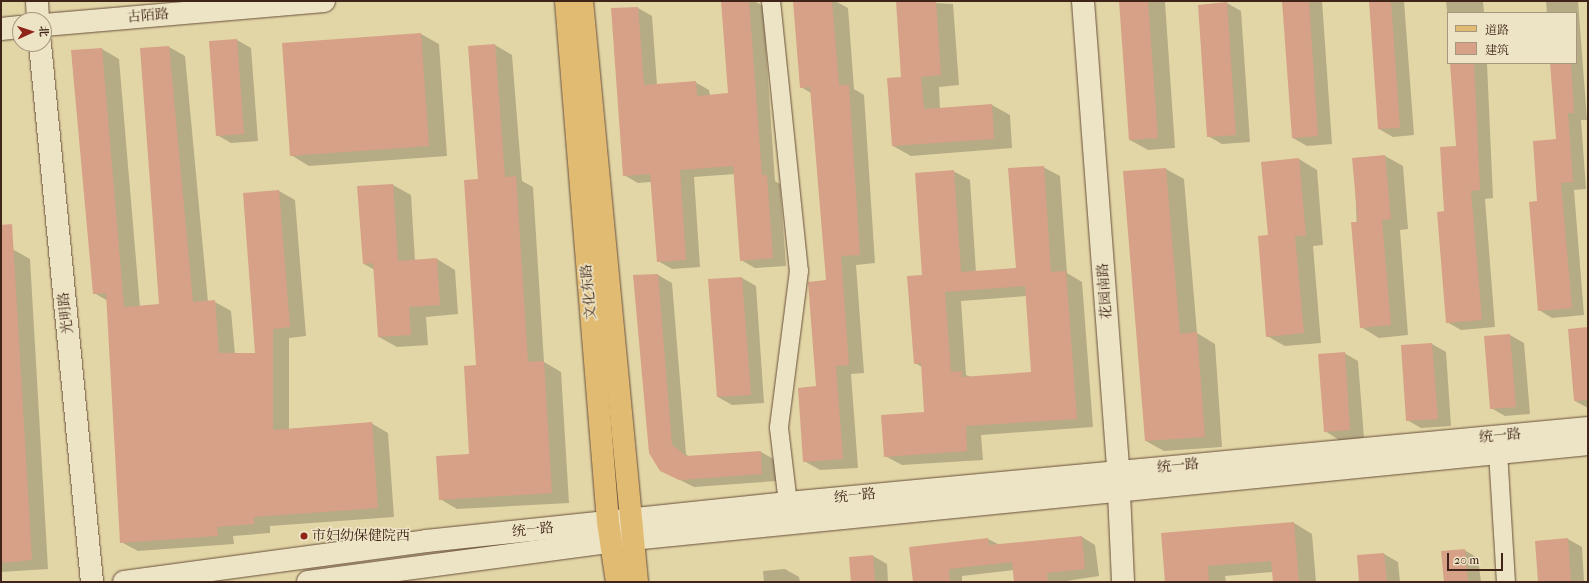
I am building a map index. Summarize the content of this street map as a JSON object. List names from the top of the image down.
{
  "streets": {
    "main road": [
      "古陌路",
      "花园南路",
      "文化东路",
      "光明路",
      "统一路"
    ]
  },
  "crossings": [
    ["花园南路", "统一路"],
    ["文化东路", "统一路"]
  ],
  "places": ["市妇幼保健院西"],
  "legend": ["道路", "建筑"],
  "scale_bar": "20 m",
  "north": "right"
}
